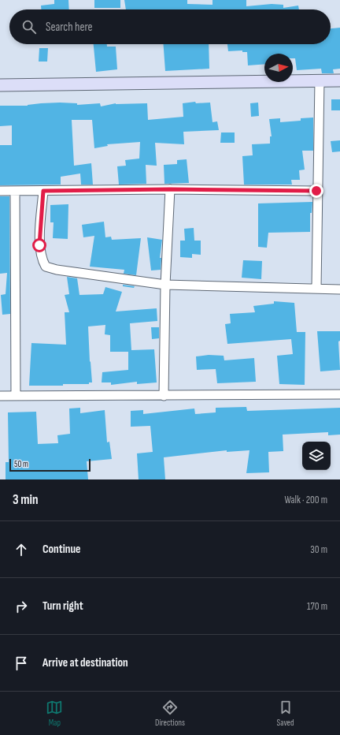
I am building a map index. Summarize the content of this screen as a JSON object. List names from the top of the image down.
{
  "scale_bar": "50 m",
  "north": "right",
  "page": {
    "search": "Search here",
    "scale": "50 m",
    "heading": ["3 min", "Walk · 200 m"],
    "list": [
      ["Continue", "30 m"],
      ["Turn right", "170 m"],
      "Arrive at destination"
    ],
    "nav": ["Map", "Directions", "Saved"]
  }
}
